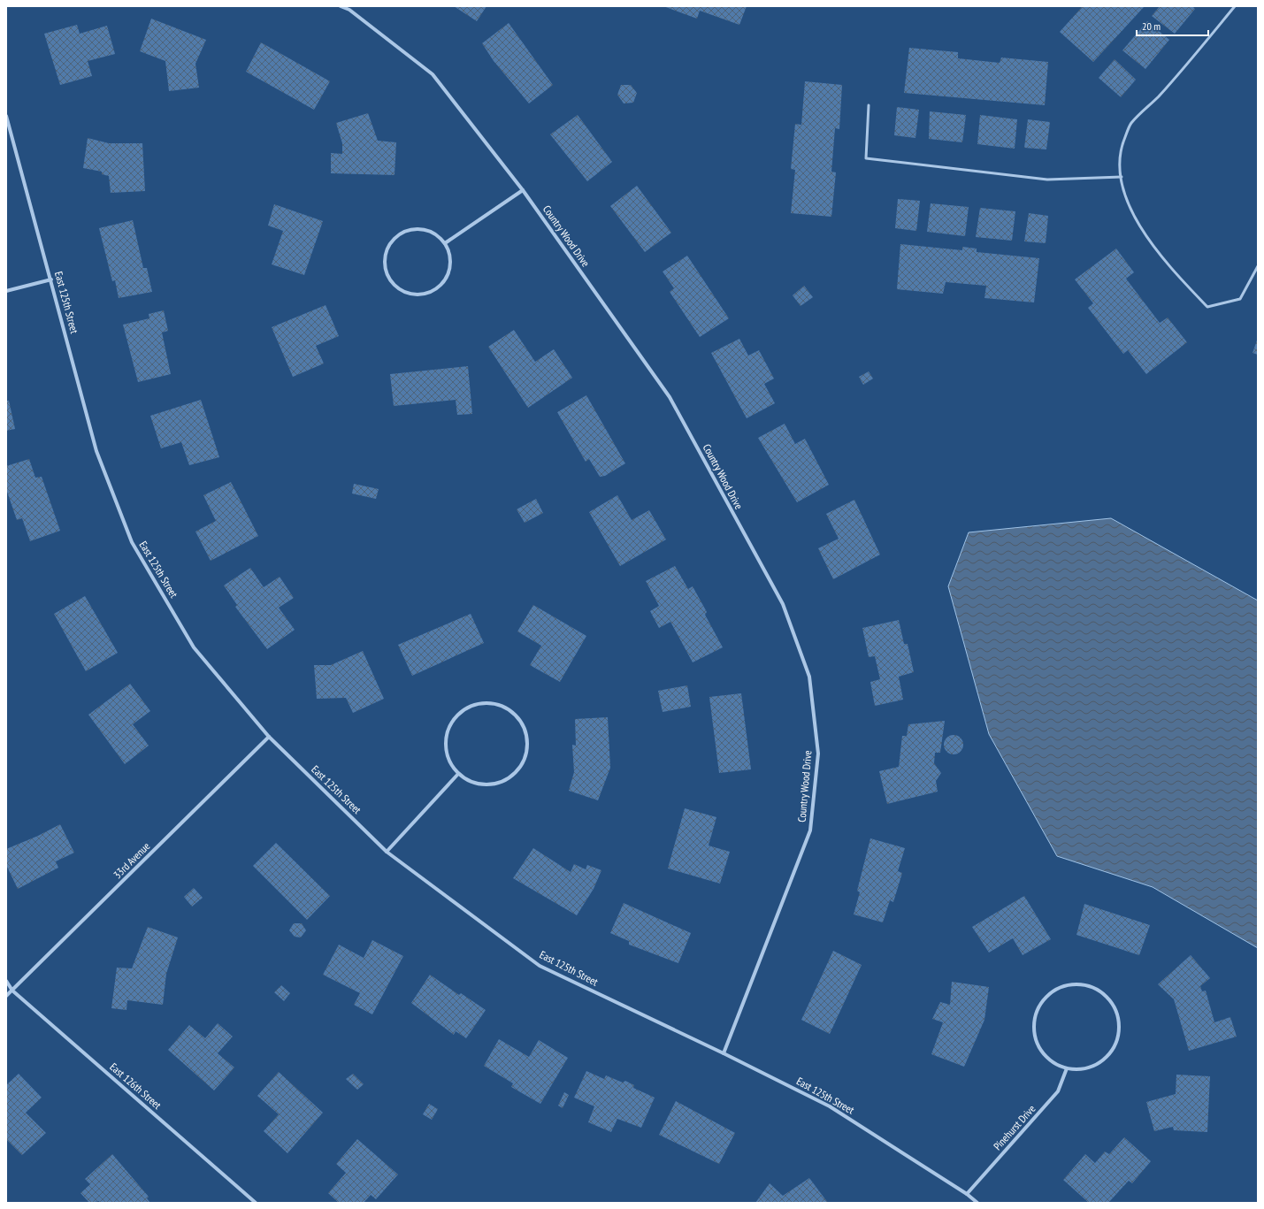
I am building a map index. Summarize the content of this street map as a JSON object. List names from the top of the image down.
{
  "streets": {
    "street": [
      "Country Wood Drive",
      "East 125th Street",
      "33rd Avenue",
      "East 126th Street",
      "Pinehurst Drive"
    ]
  },
  "crossings": [
    ["Country Wood Drive", "East 125th Street"],
    ["East 125th Street", "33rd Avenue"],
    ["East 125th Street", "Pinehurst Drive"],
    ["33rd Avenue", "East 126th Street"]
  ],
  "scale_bar": "20 m"
}
